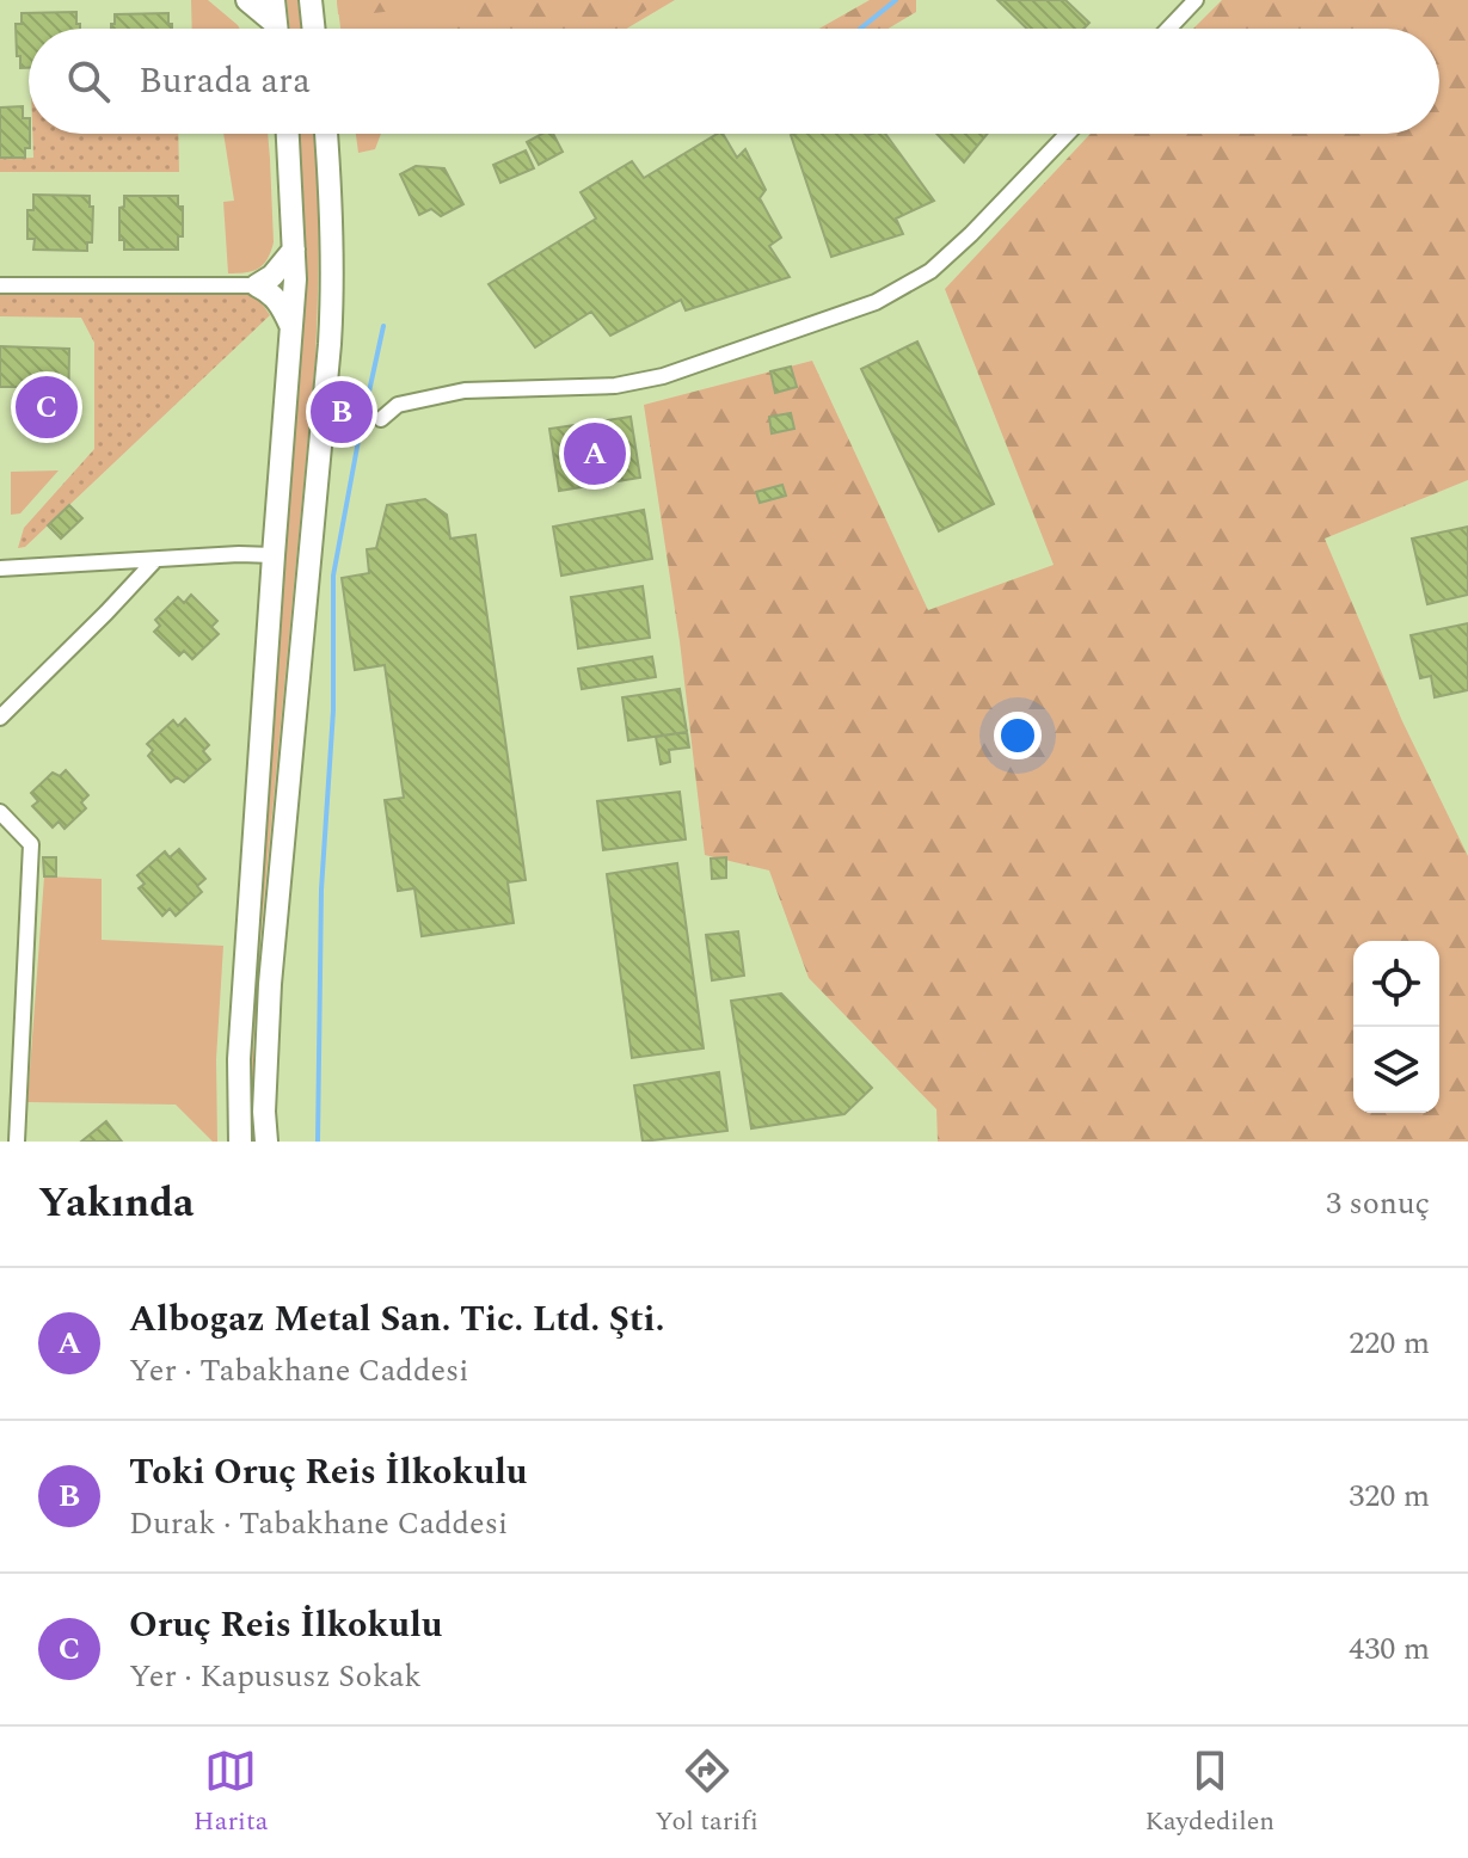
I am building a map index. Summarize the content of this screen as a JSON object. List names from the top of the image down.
{
  "page": {
    "search": "Burada ara",
    "pins": ["C", "B", "A"],
    "heading": ["Yakında", "3 sonuç"],
    "list": [
      {
        "mark": "A",
        "name": "Albogaz Metal San. Tic. Ltd. Şti.",
        "note": "Yer · Tabakhane Caddesi",
        "value": "220 m"
      },
      {
        "mark": "B",
        "name": "Toki Oruç Reis İlkokulu",
        "note": "Durak · Tabakhane Caddesi",
        "value": "320 m"
      },
      {
        "mark": "C",
        "name": "Oruç Reis İlkokulu",
        "note": "Yer · Kapususz Sokak",
        "value": "430 m"
      }
    ],
    "nav": ["Harita", "Yol tarifi", "Kaydedilen"]
  }
}
